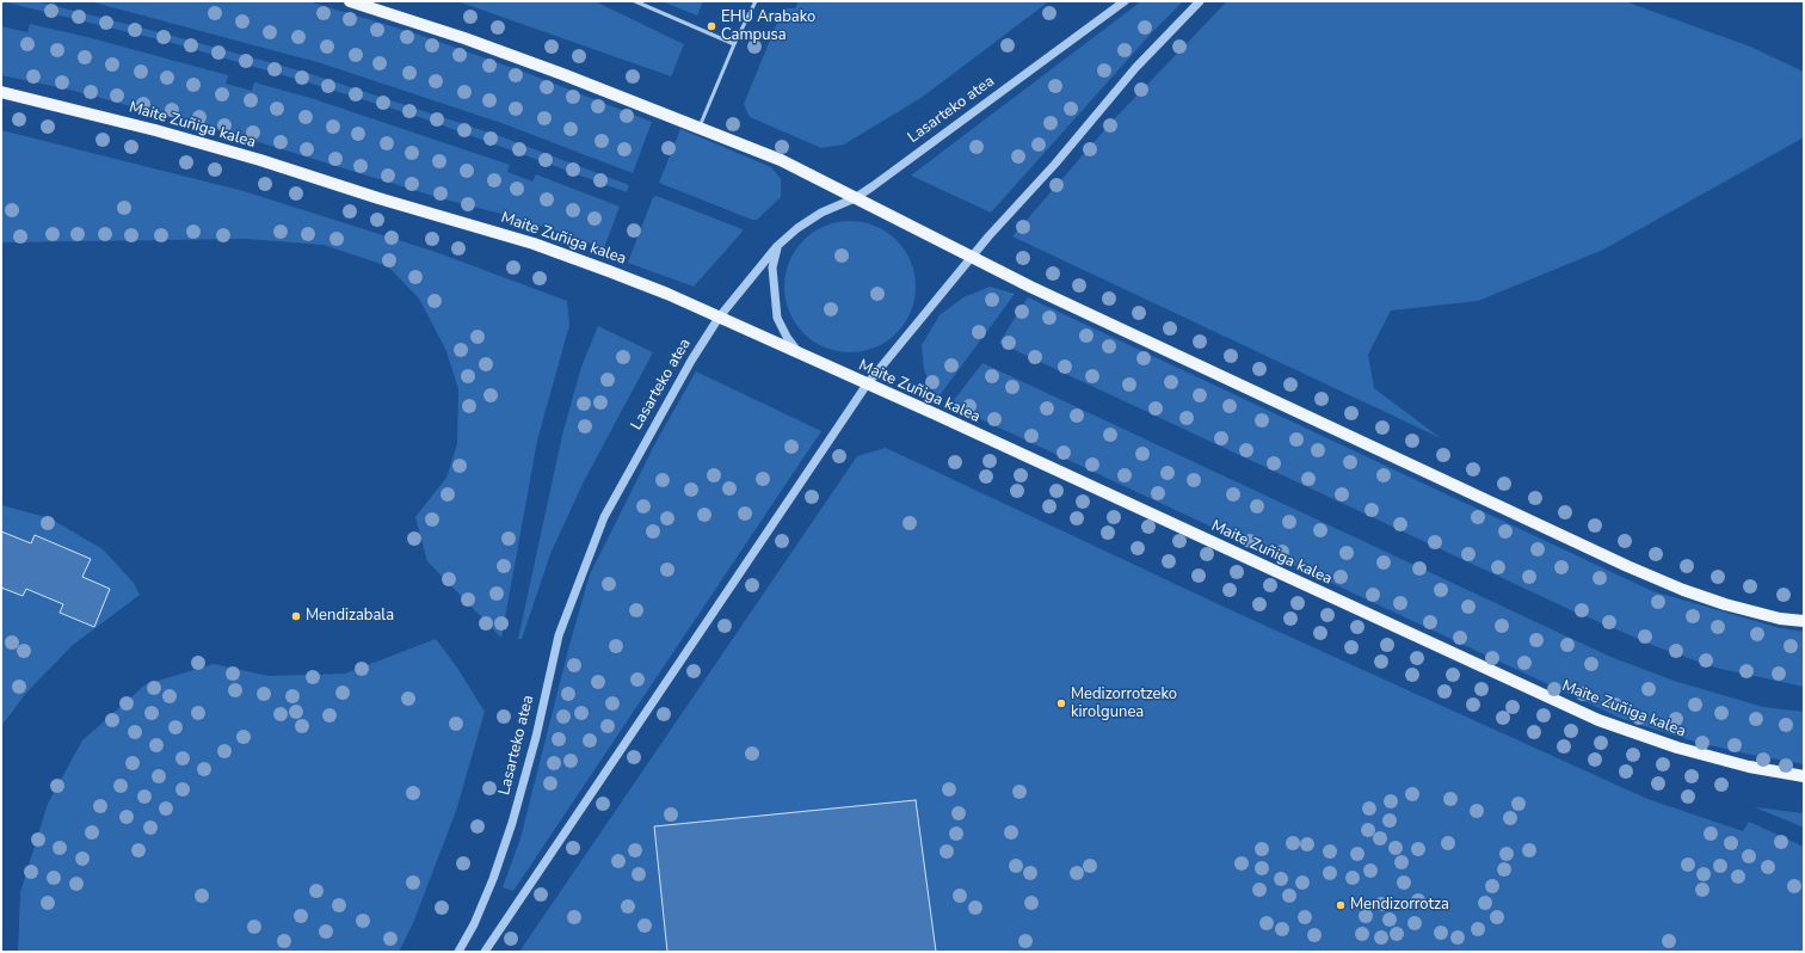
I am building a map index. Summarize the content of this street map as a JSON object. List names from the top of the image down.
{
  "streets": {
    "main road": ["Maite Zuñiga kalea"],
    "street": ["Lasarteko atea"]
  },
  "crossings": [
    ["Lasarteko atea", "Maite Zuñiga kalea"]
  ],
  "places": [
    "EHU Arabako Campusa",
    "Mendizabala",
    "Medizorrotzeko kirolgunea",
    "Mendizorrotza"
  ]
}
